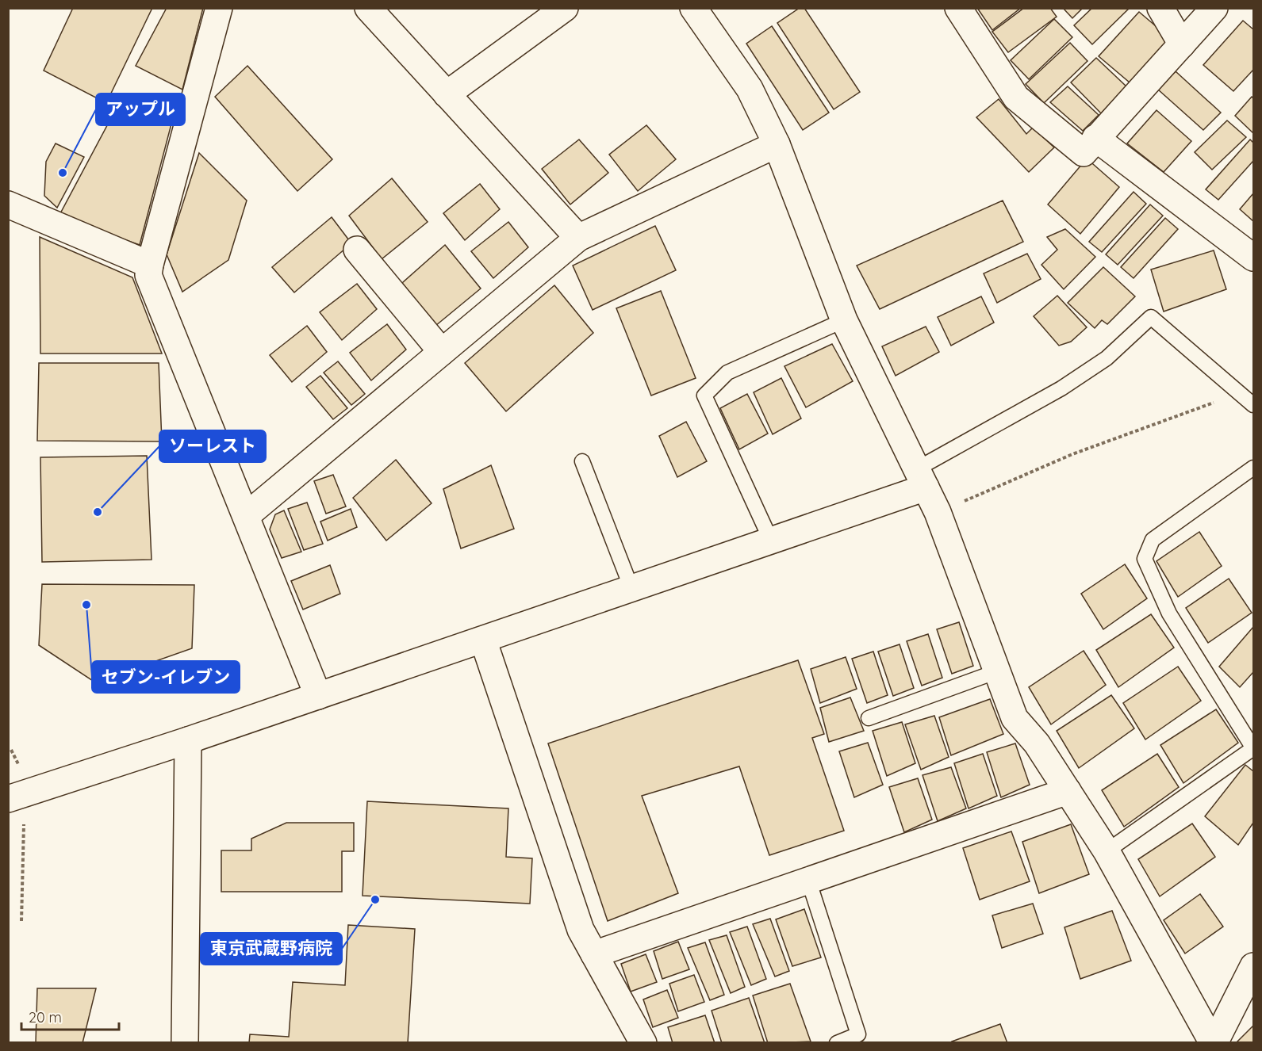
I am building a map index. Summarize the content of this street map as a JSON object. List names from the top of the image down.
{
  "places": [
    "アップル",
    "ソーレスト",
    "セブン-イレブン",
    "東京武蔵野病院"
  ],
  "scale_bar": "20 m"
}
